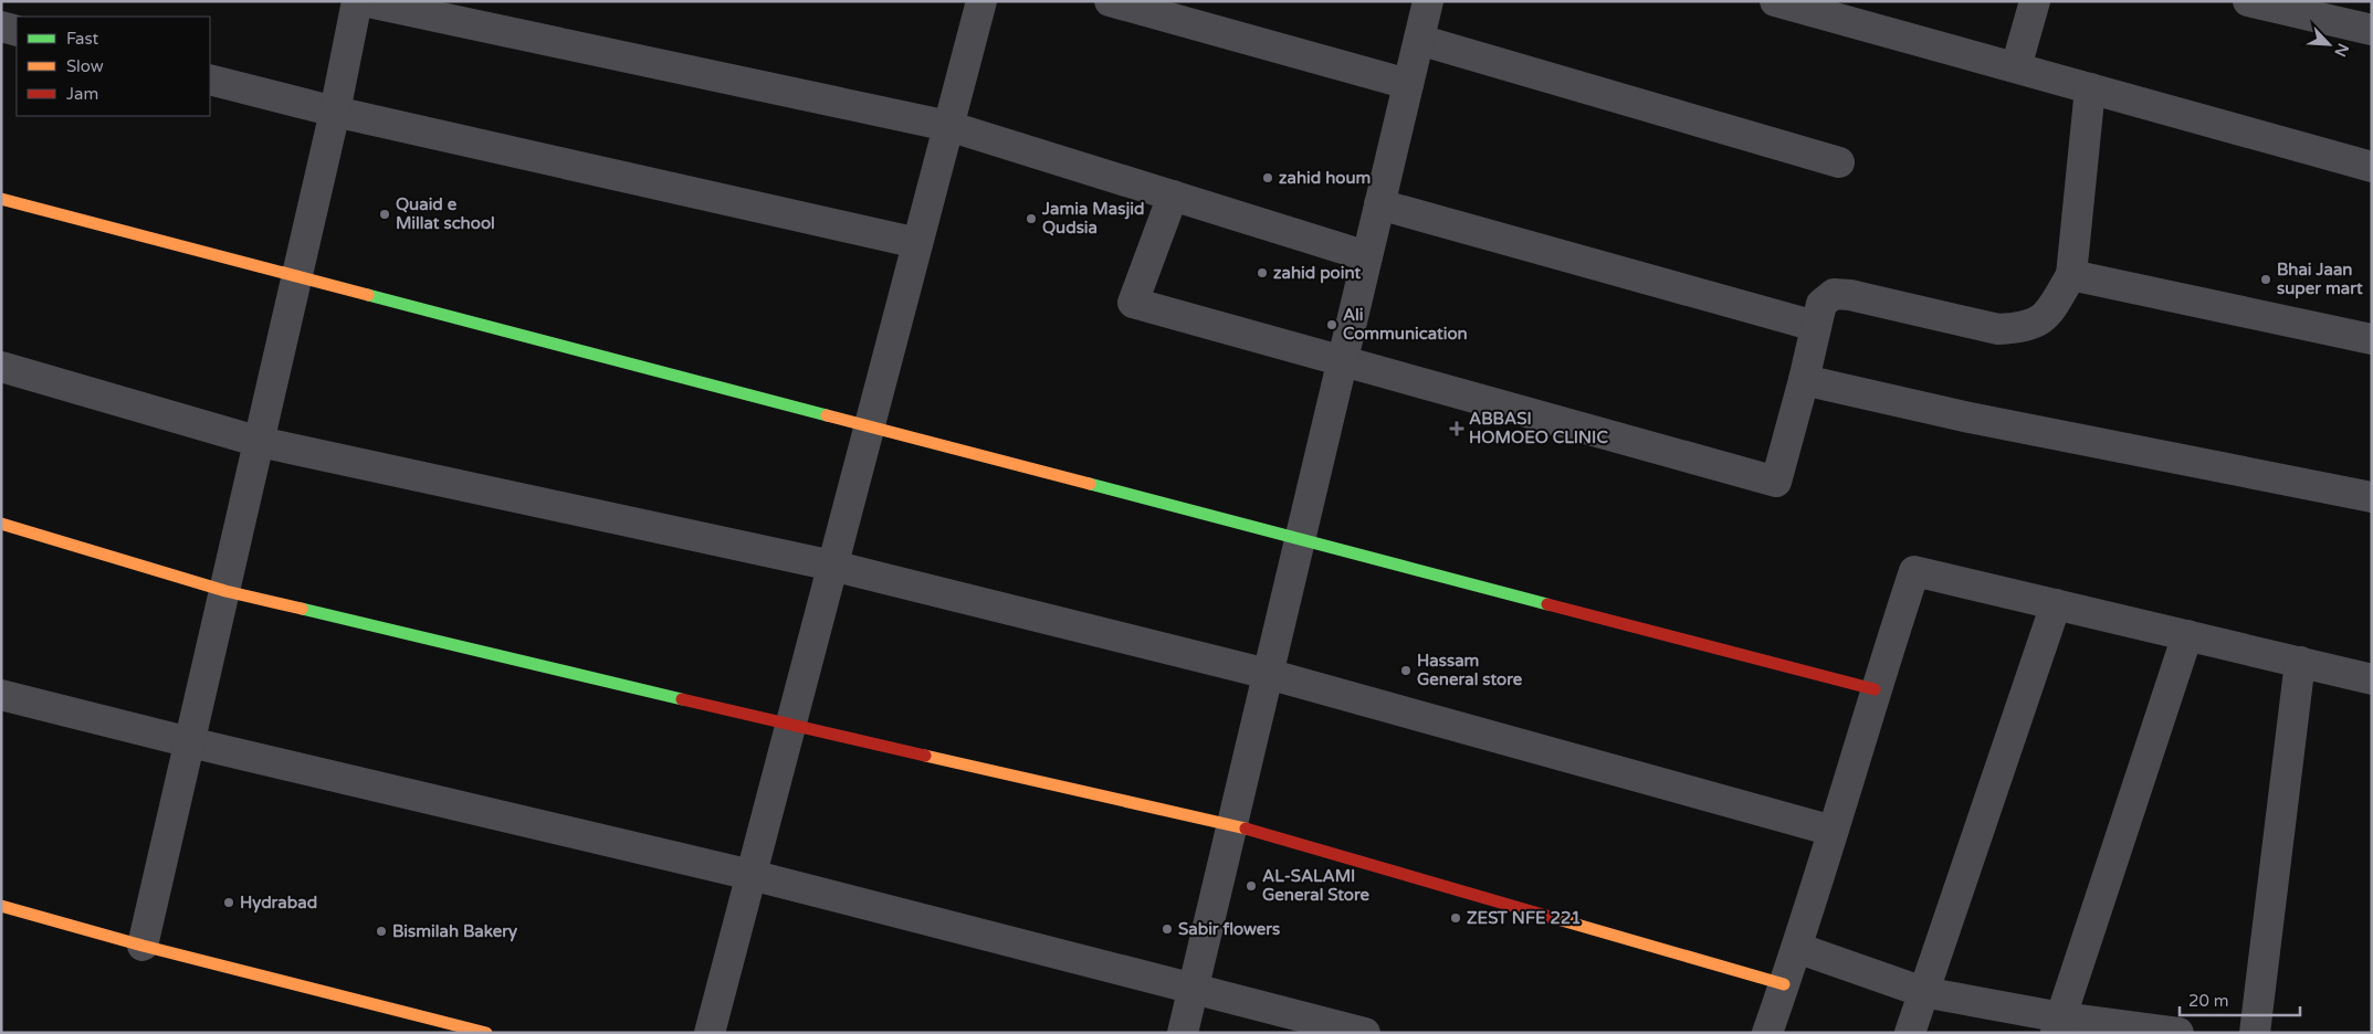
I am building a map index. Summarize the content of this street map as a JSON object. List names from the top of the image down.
{
  "places": {
    "other": [
      "zahid houm",
      "Quaid e Millat school",
      "Jamia Masjid Qudsia",
      "zahid point",
      "Bhai Jaan super mart",
      "Ali Communication",
      "Hassam General store",
      "AL-SALAMI General Store",
      "Hydrabad",
      "ZEST NFE 221",
      "Sabir flowers",
      "Bismilah Bakery"
    ],
    "health": ["ABBASI HOMOEO CLINIC"]
  },
  "legend": ["Fast", "Slow", "Jam"],
  "scale_bar": "20 m",
  "north": "bottom right"
}
